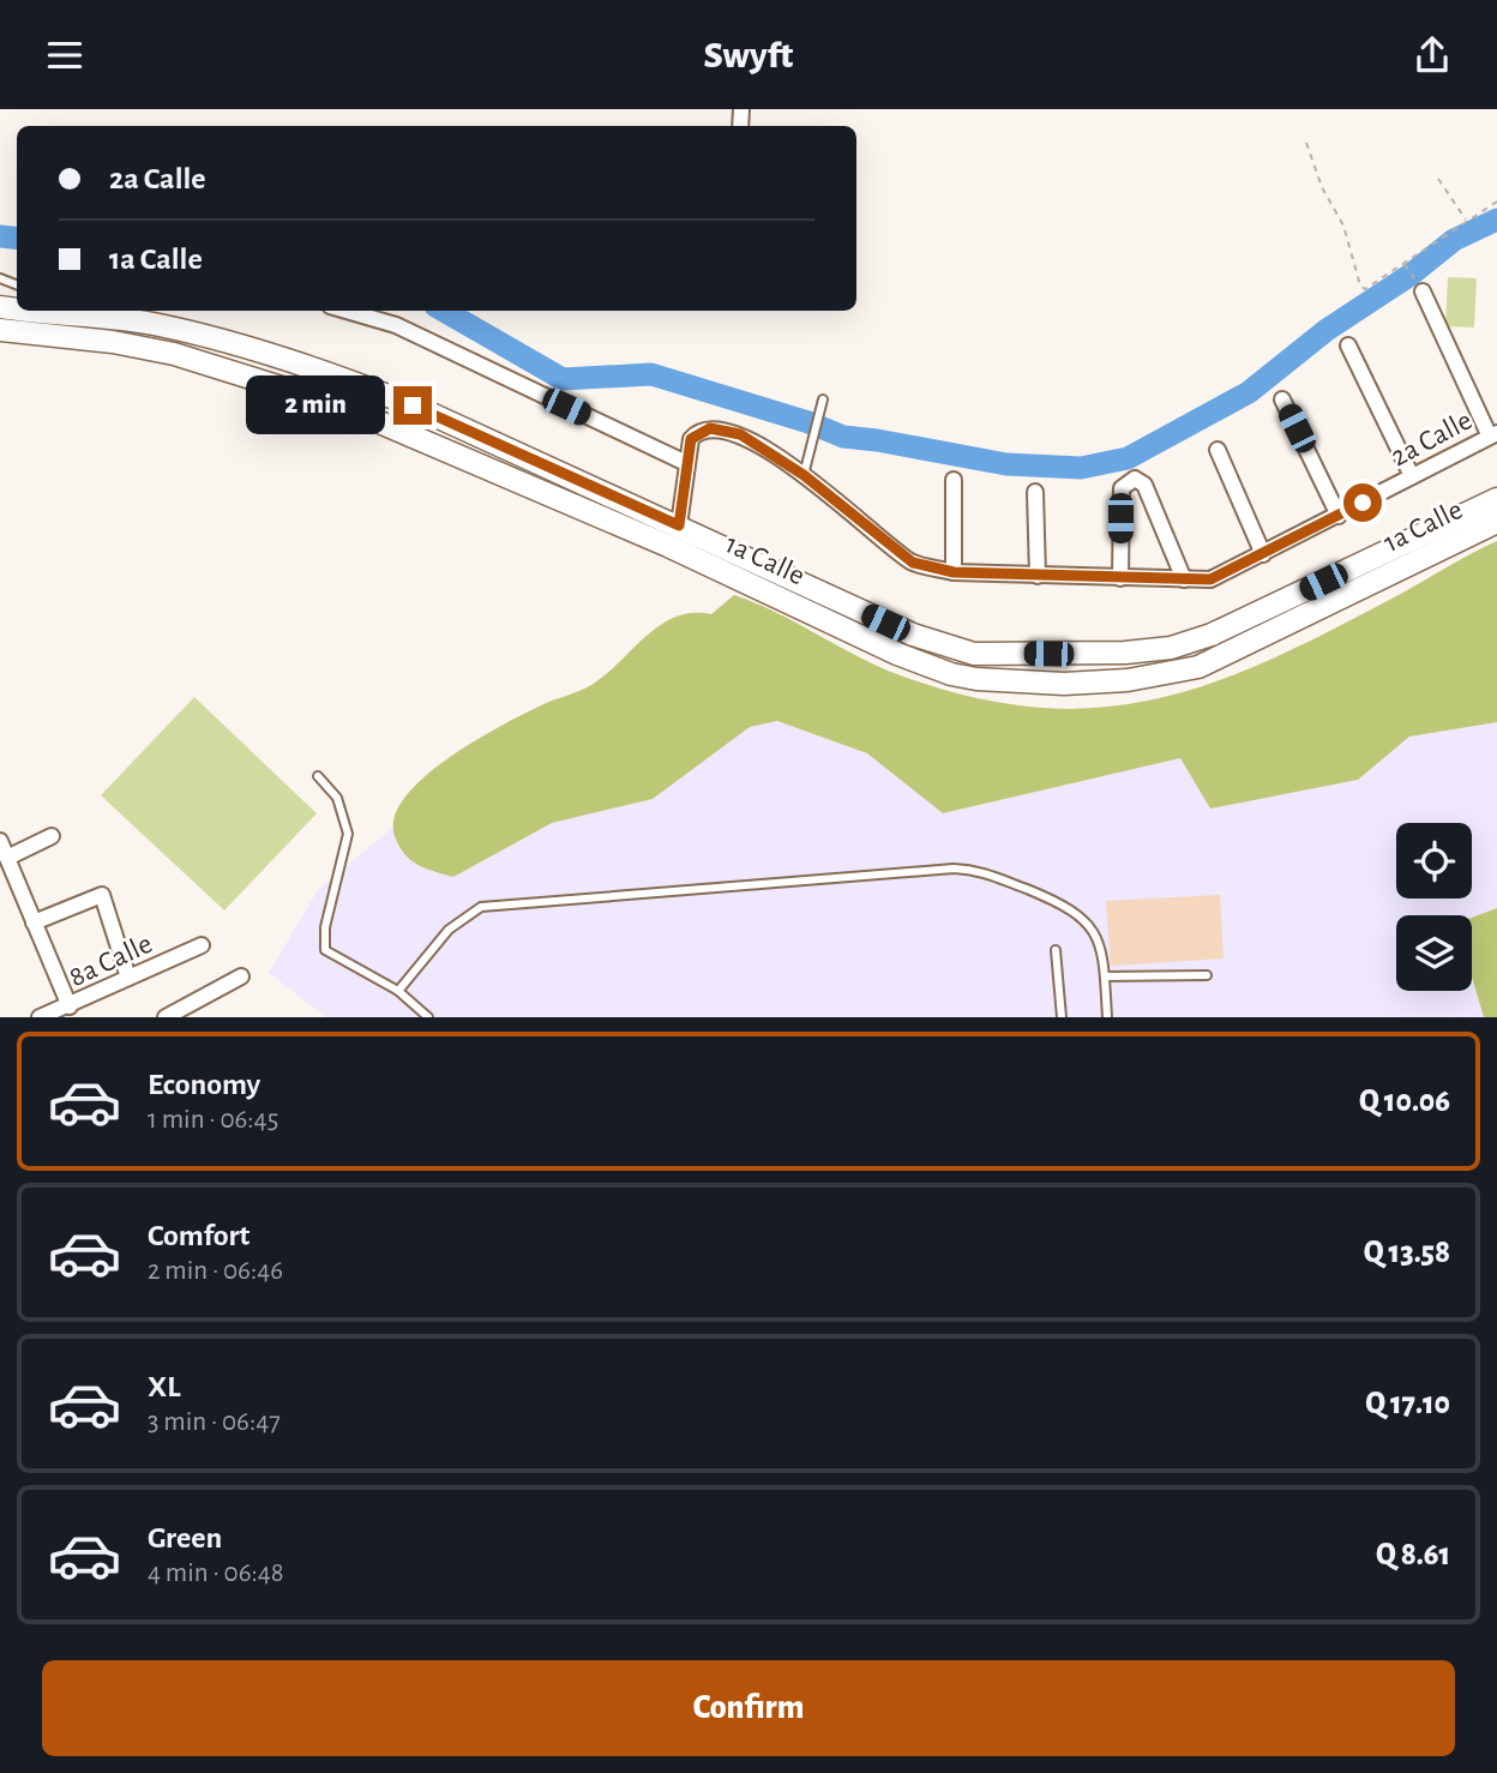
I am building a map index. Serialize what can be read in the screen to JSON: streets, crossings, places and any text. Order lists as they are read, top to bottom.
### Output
{
  "streets": {
    "main road": ["1a Calle"],
    "street": ["2a Calle", "8a Calle"]
  },
  "page": {
    "header": "Swyft",
    "banner": ["2a Calle", "1a Calle"],
    "bubble": "2 min",
    "list": [
      {
        "name": "Economy",
        "note": "1 min · 06:45",
        "value": "Q 10.06"
      },
      {
        "name": "Comfort",
        "note": "2 min · 06:46",
        "value": "Q 13.58"
      },
      {
        "name": "XL",
        "note": "3 min · 06:47",
        "value": "Q 17.10"
      },
      {
        "name": "Green",
        "note": "4 min · 06:48",
        "value": "Q 8.61"
      }
    ],
    "buttons": "Confirm"
  }
}
